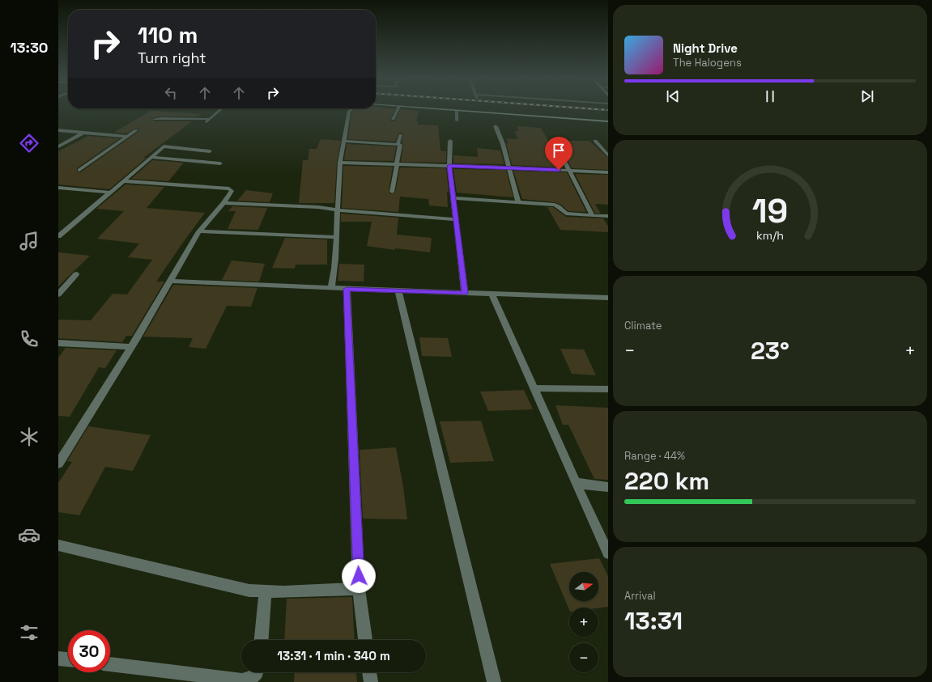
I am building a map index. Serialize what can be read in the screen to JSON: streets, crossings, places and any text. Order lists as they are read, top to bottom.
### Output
{
  "north": "right",
  "page": {
    "tabs": "13:30",
    "turn": ["110 m", "Turn right"],
    "song": ["Night Drive", "The Halogens"],
    "tile": [
      "Climate",
      ["Range · 44%", "220 km"],
      ["Arrival", "13:31"]
    ],
    "heat": ["−", "23°", "+"],
    "map_buttons": ["+", "−"],
    "limit": "30",
    "trip": "13:31 · 1 min · 340 m",
    "gauge": ["19", "km/h"]
  }
}
